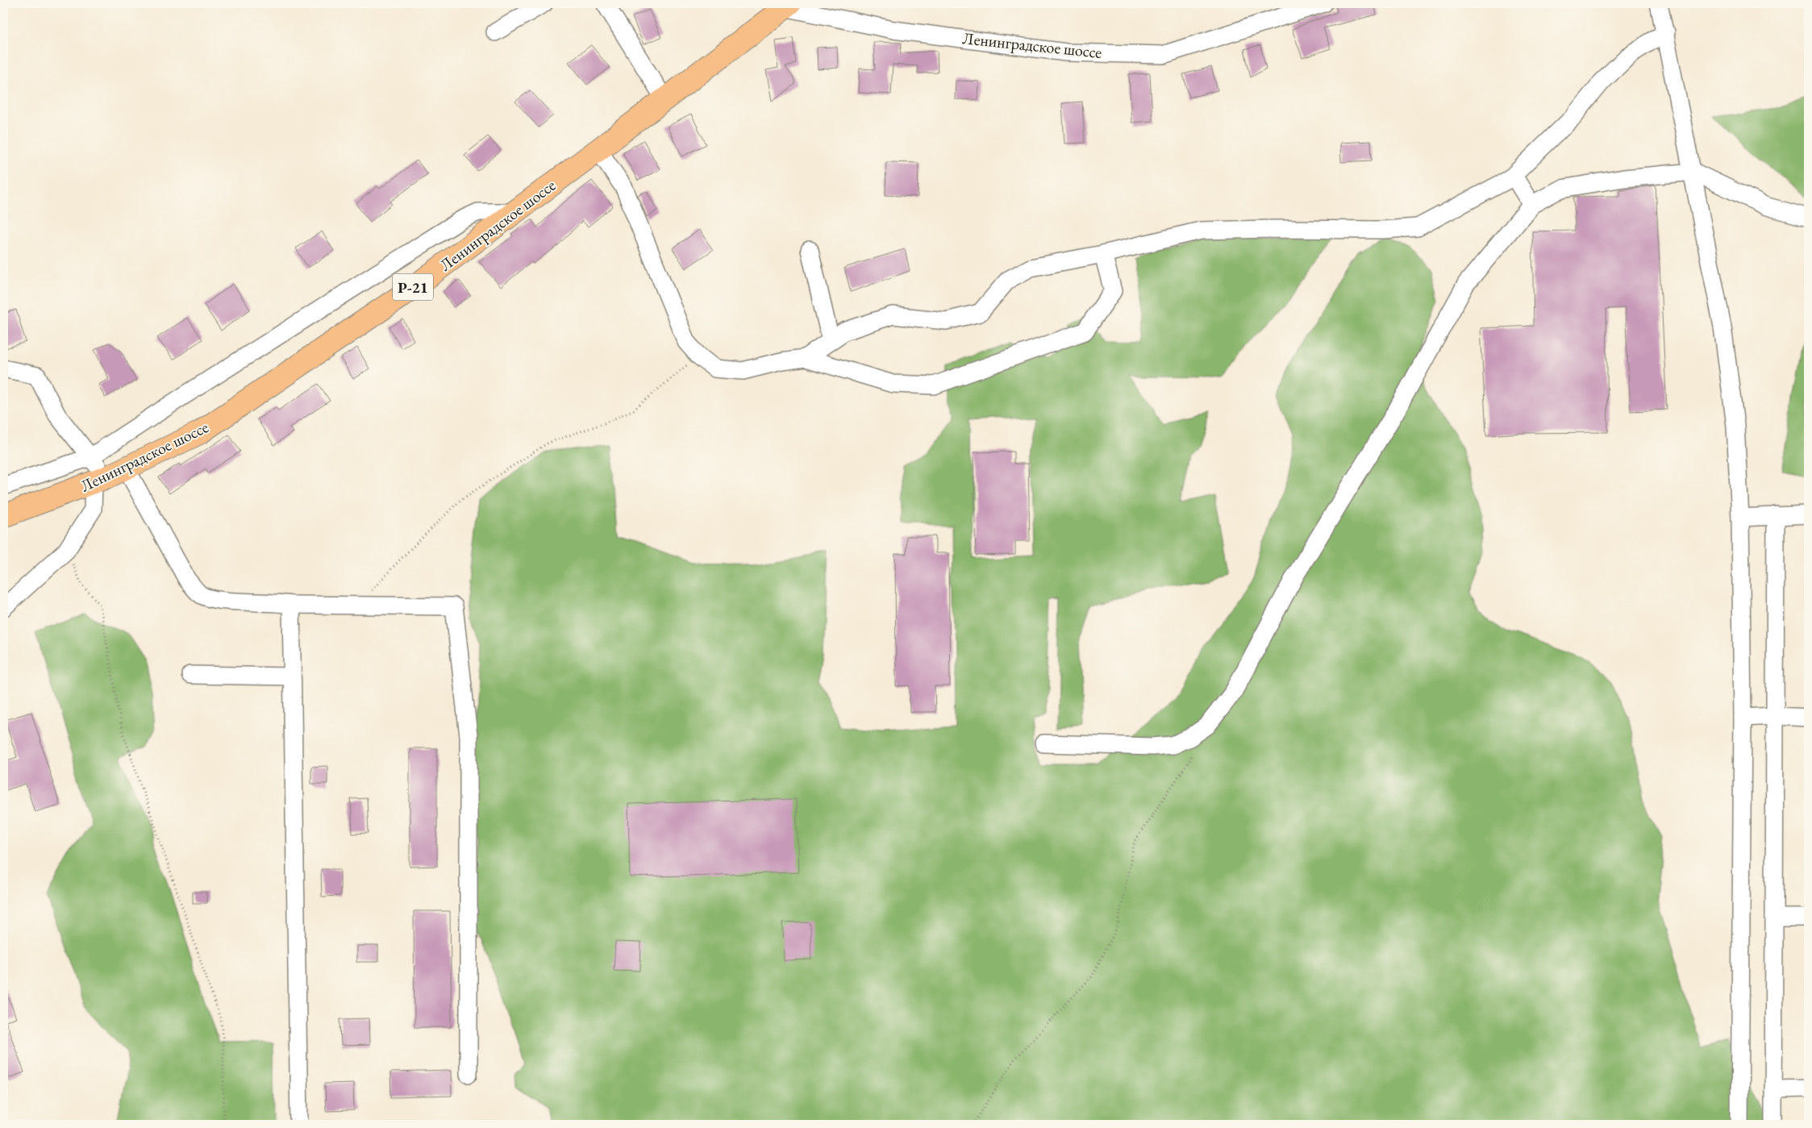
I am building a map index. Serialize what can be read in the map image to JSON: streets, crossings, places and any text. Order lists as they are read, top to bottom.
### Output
{
  "streets": {
    "main road": ["Ленинградское шоссе", "Р-21"]
  }
}
